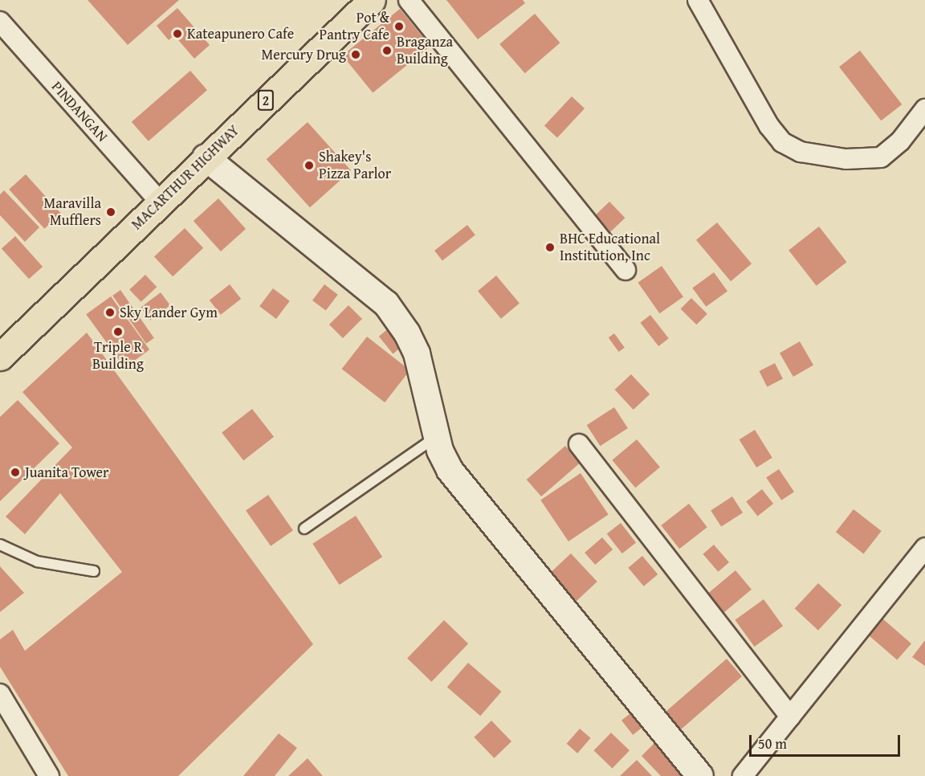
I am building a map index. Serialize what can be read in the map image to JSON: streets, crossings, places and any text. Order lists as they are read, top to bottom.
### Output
{
  "streets": {
    "highway": ["2", "MACARTHUR HIGHWAY"],
    "street": ["PINDANGAN"]
  },
  "crossings": [
    ["PINDANGAN", "MACARTHUR HIGHWAY"]
  ],
  "places": [
    "Pot & Pantry Cafe",
    "Kateapunero Cafe",
    "Braganza Building",
    "Mercury Drug",
    "Shakey's Pizza Parlor",
    "Maravilla Mufflers",
    "BHC Educational Institution, Inc",
    "Sky Lander Gym",
    "Triple R Building",
    "Juanita Tower"
  ],
  "scale_bar": "50 m"
}
